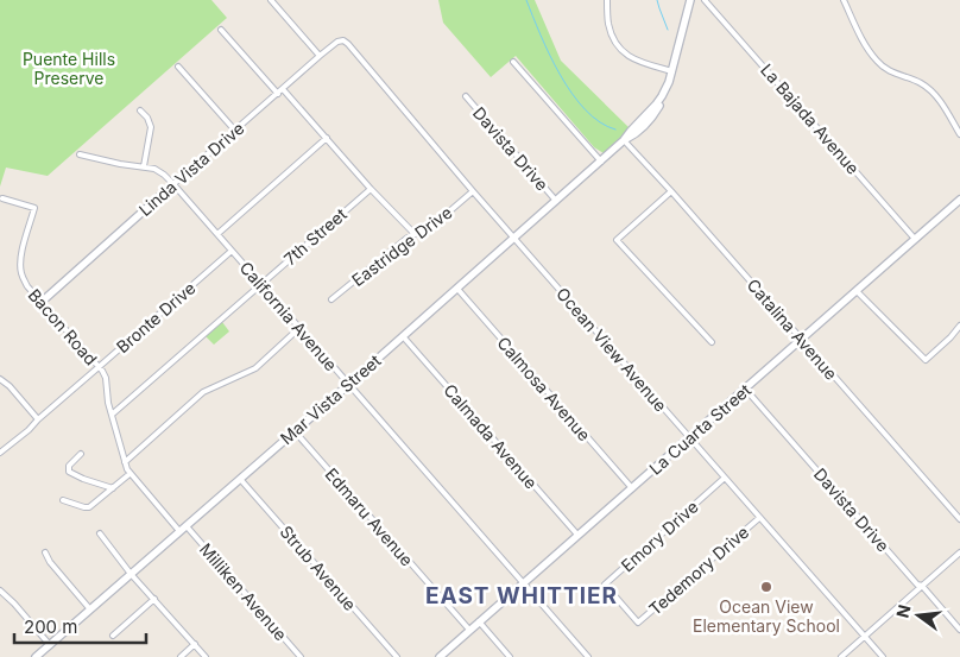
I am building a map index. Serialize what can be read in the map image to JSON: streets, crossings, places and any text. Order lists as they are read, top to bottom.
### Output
{
  "streets": {
    "street": [
      "La Bajada Avenue",
      "Davista Drive",
      "Linda Vista Drive",
      "7th Street",
      "Eastridge Drive",
      "California Avenue",
      "Bronte Drive",
      "Bacon Road",
      "Catalina Avenue",
      "Ocean View Avenue",
      "Calmosa Avenue",
      "Mar Vista Street",
      "La Cuarta Street",
      "Calmada Avenue",
      "Edmaru Avenue",
      "Emory Drive",
      "Strub Avenue",
      "Tedemory Drive",
      "Milliken Avenue"
    ]
  },
  "crossings": [
    ["La Bajada Avenue", "La Cuarta Street"],
    ["Davista Drive", "Mar Vista Street"],
    ["Davista Drive", "La Cuarta Street"],
    ["Linda Vista Drive", "California Avenue"],
    ["Linda Vista Drive", "Bacon Road"],
    ["Linda Vista Drive", "Ocean View Avenue"],
    ["7th Street", "California Avenue"],
    ["7th Street", "Bacon Road"],
    ["Eastridge Drive", "Ocean View Avenue"],
    ["California Avenue", "Bronte Drive"],
    ["California Avenue", "Mar Vista Street"],
    ["California Avenue", "La Cuarta Street"],
    ["Bronte Drive", "Bacon Road"],
    ["Bacon Road", "Mar Vista Street"],
    ["Catalina Avenue", "Mar Vista Street"],
    ["Catalina Avenue", "La Cuarta Street"],
    ["Ocean View Avenue", "Mar Vista Street"],
    ["Ocean View Avenue", "La Cuarta Street"],
    ["Ocean View Avenue", "Emory Drive"],
    ["Ocean View Avenue", "Tedemory Drive"],
    ["Calmosa Avenue", "Mar Vista Street"],
    ["Calmosa Avenue", "La Cuarta Street"],
    ["Mar Vista Street", "Calmada Avenue"],
    ["Mar Vista Street", "Edmaru Avenue"],
    ["Mar Vista Street", "Strub Avenue"],
    ["Mar Vista Street", "Milliken Avenue"],
    ["La Cuarta Street", "Calmada Avenue"],
    ["La Cuarta Street", "Edmaru Avenue"],
    ["Emory Drive", "Tedemory Drive"]
  ],
  "districts": ["EAST WHITTIER"],
  "parks": ["Puente Hills Preserve"],
  "places": ["Ocean View Elementary School"],
  "scale_bar": "200 m",
  "north": "left"
}
